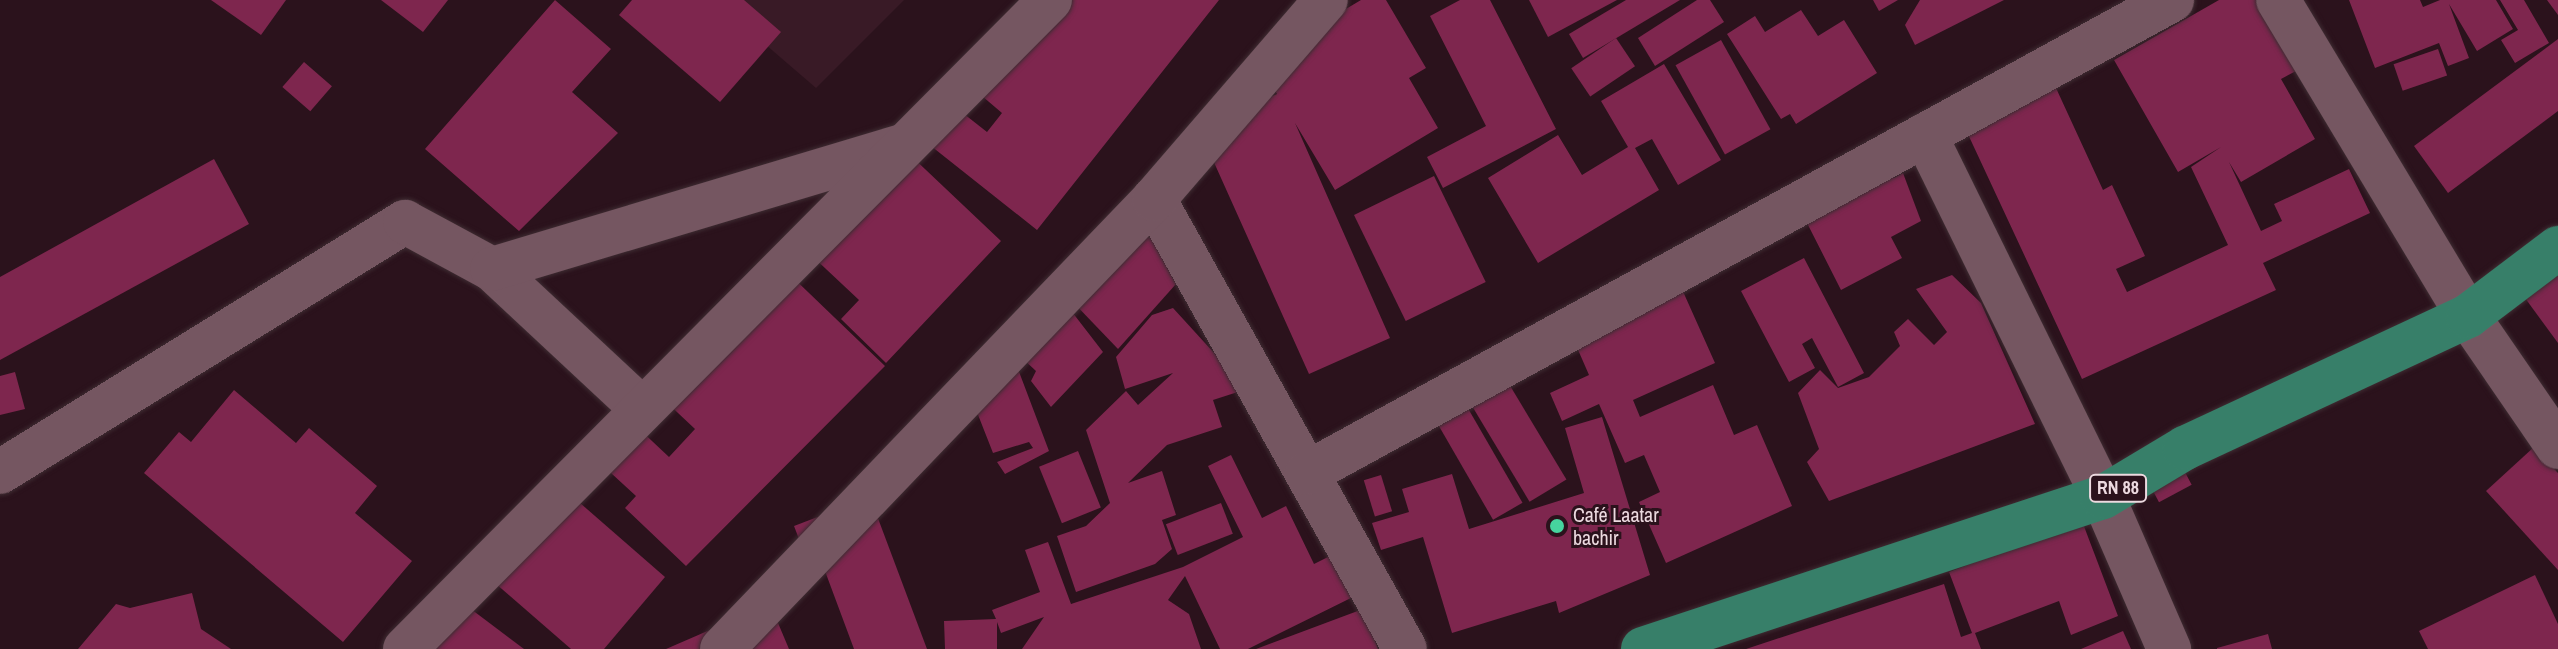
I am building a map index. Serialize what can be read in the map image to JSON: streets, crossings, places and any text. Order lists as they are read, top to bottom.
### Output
{
  "streets": {
    "main road": ["RN 88"]
  },
  "places": ["Café Laatar bachir"]
}
